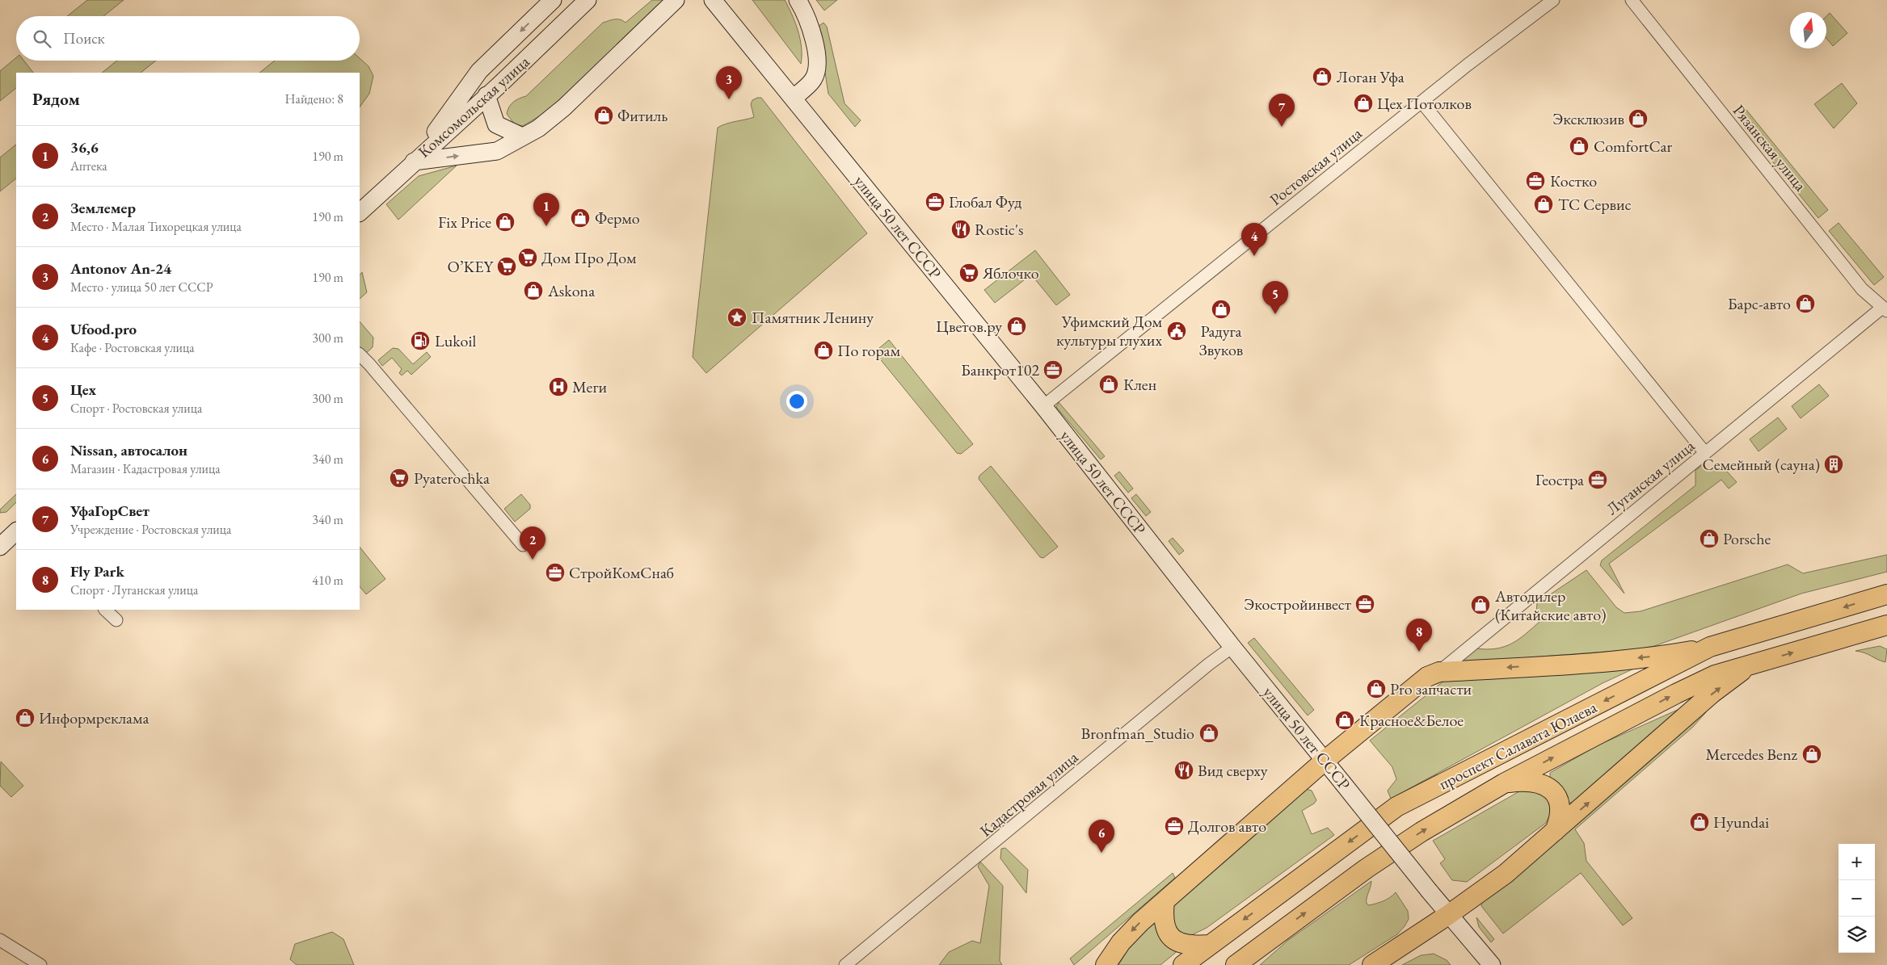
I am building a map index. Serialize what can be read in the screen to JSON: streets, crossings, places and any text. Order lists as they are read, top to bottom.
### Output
{
  "streets": {
    "main road": ["Комсомольская улица", "улица 50 лет СССР", "проспект Салавата Юлаева"],
    "street": [
      "Рязанская улица",
      "Ростовская улица",
      "Луганская улица",
      "Кадастровая улица"
    ]
  },
  "crossings": [
    ["Рязанская улица", "Луганская улица"],
    ["Ростовская улица", "улица 50 лет СССР"],
    ["улица 50 лет СССР", "Кадастровая улица"]
  ],
  "places": {
    "shop": [
      "Логан Уфа",
      "Цех Потолков",
      "Фитиль",
      "Эксклюзив",
      "ComfortCar",
      "ТС Сервис",
      "Фермо",
      "Fix Price",
      "Askona",
      "Барс-авто",
      "Радуга Звуков",
      "Цветов.ру",
      "По горам",
      "Клен",
      "Porsche",
      "Автодилер (Китайские авто)",
      "Pro запчасти",
      "Информреклама",
      "Красное&Белое",
      "Bronfman_Studio",
      "Mercedes Benz",
      "Hyundai"
    ],
    "office": [
      "Костко",
      "Глобал Фуд",
      "Банкрот102",
      "Геостра",
      "СтройКомСнаб",
      "Экостройинвест",
      "Долгов авто"
    ],
    "restaurant": ["Rostic's", "Вид сверху"],
    "supermarket": [
      "Дом Про Дом",
      "O’KEY",
      "Яблочко",
      "Pyaterochka"
    ],
    "place": ["Памятник Ленину"],
    "public building": ["Уфимский Дом культуры глухих"],
    "fuel station": ["Lukoil"],
    "hospital": ["Меги"],
    "building": ["Семейный (сауна)"]
  },
  "north": "top",
  "page": {
    "search": "Поиск",
    "pins": [
      "3",
      "7",
      "1",
      "4",
      "5",
      "2",
      "8",
      "6"
    ],
    "heading": ["Рядом", "Найдено: 8"],
    "list": [
      {
        "mark": "1",
        "name": "36,6",
        "note": "Аптека",
        "value": "190 m"
      },
      {
        "mark": "2",
        "name": "Землемер",
        "note": "Место · Малая Тихорецкая улица",
        "value": "190 m"
      },
      {
        "mark": "3",
        "name": "Antonov An-24",
        "note": "Место · улица 50 лет СССР",
        "value": "190 m"
      },
      {
        "mark": "4",
        "name": "Ufood.pro",
        "note": "Кафе · Ростовская улица",
        "value": "300 m"
      },
      {
        "mark": "5",
        "name": "Цех",
        "note": "Спорт · Ростовская улица",
        "value": "300 m"
      },
      {
        "mark": "6",
        "name": "Nissan, автосалон",
        "note": "Магазин · Кадастровая улица",
        "value": "340 m"
      },
      {
        "mark": "7",
        "name": "УфаГорСвет",
        "note": "Учреждение · Ростовская улица",
        "value": "340 m"
      },
      {
        "mark": "8",
        "name": "Fly Park",
        "note": "Спорт · Луганская улица",
        "value": "410 m"
      }
    ],
    "map_buttons": ["+", "−"]
  }
}
